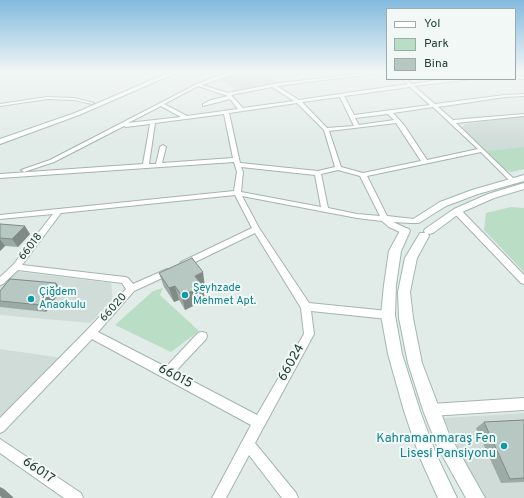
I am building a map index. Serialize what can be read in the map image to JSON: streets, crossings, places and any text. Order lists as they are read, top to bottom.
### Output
{
  "streets": {
    "street": [
      "66018",
      "66020",
      "66024",
      "66015",
      "66017"
    ]
  },
  "crossings": [
    ["66020", "66024"],
    ["66020", "66015"],
    ["66024", "66015"]
  ],
  "places": ["Şeyhzade Mehmet Apt.", "Çiğdem Anaokulu", "Kahramanmaraş Fen Lisesi Pansiyonu"],
  "legend": ["Yol", "Park", "Bina"]
}
